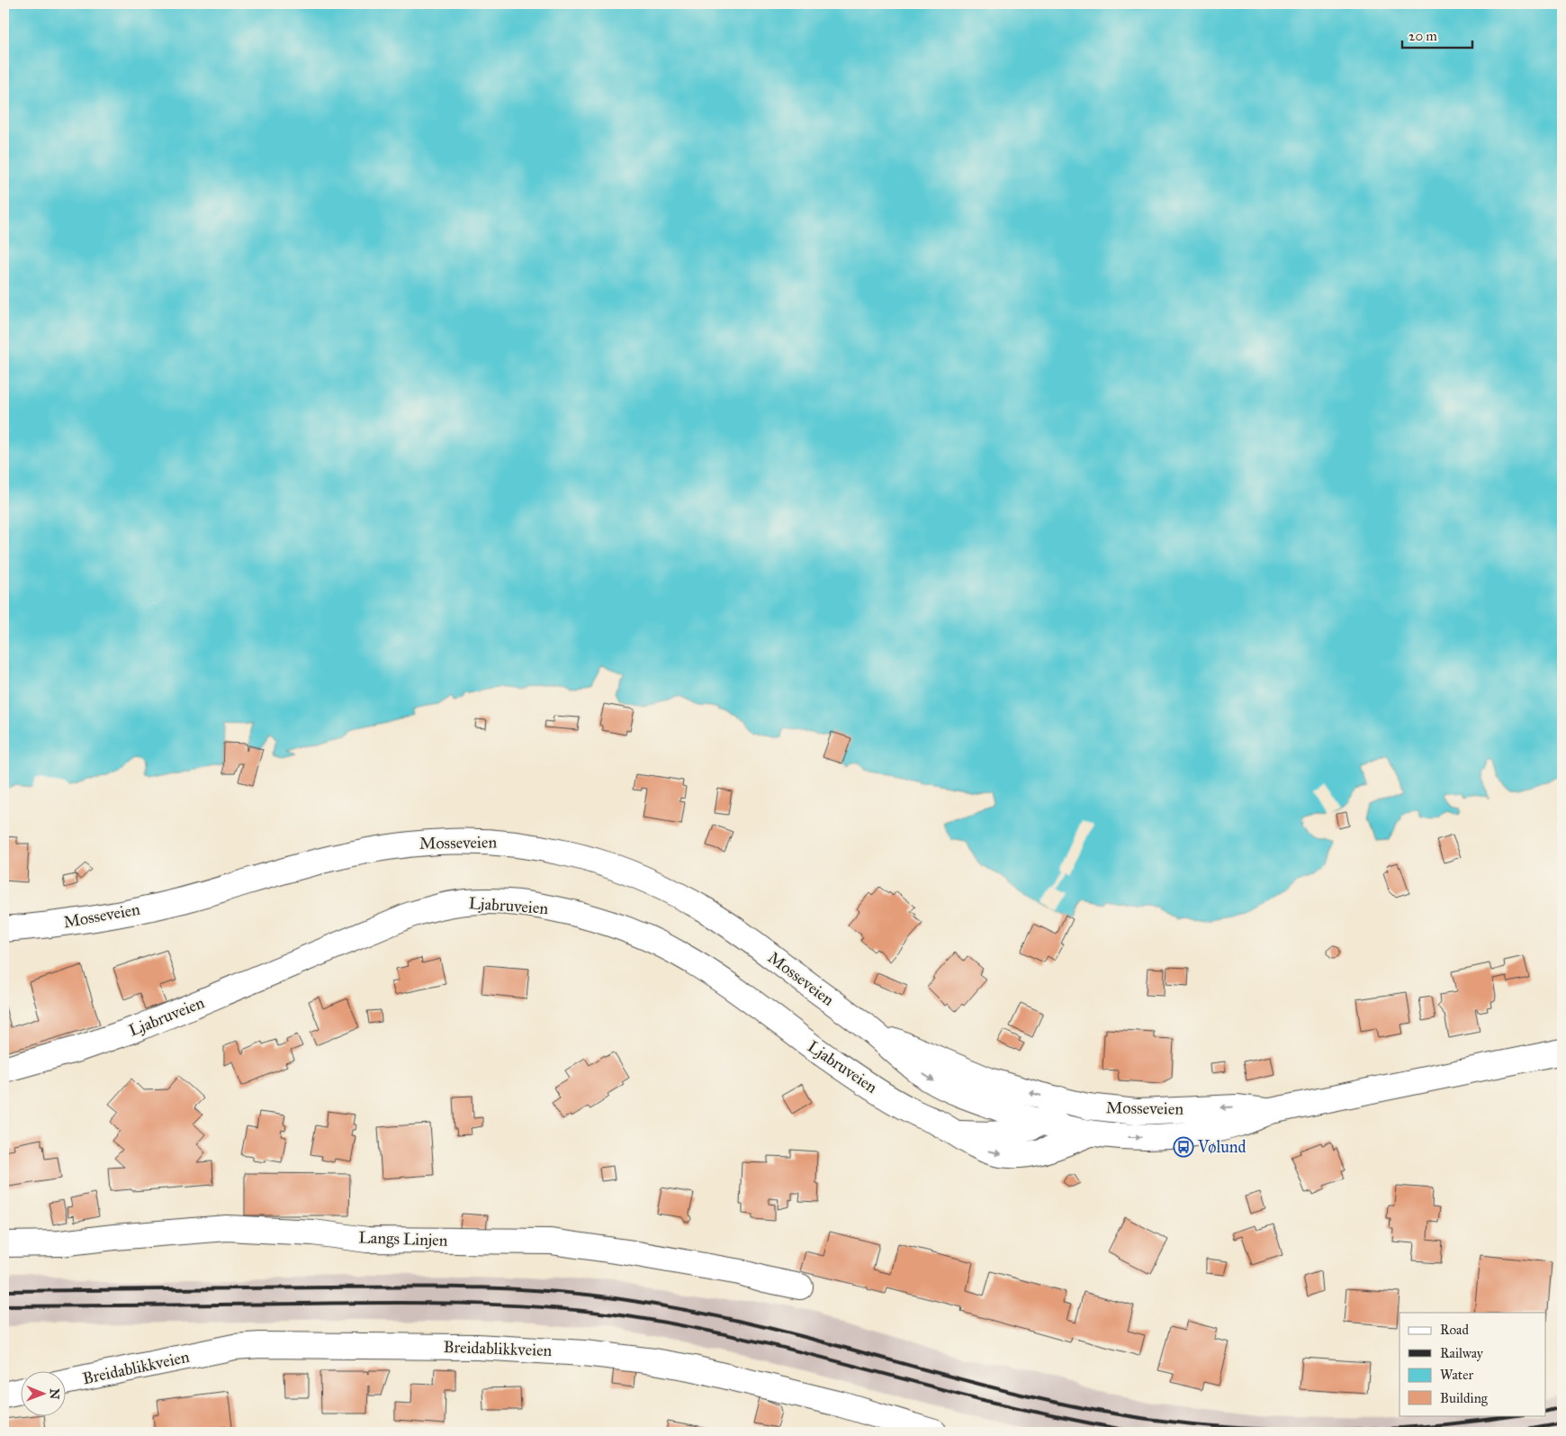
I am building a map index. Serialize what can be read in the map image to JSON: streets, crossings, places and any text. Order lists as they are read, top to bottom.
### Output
{
  "streets": {
    "main road": [
      "Mosseveien",
      "Ljabruveien",
      "Langs Linjen",
      "Breidablikkveien"
    ]
  },
  "crossings": [
    ["Mosseveien", "Ljabruveien"]
  ],
  "places": {
    "bus stop": ["Vølund"]
  },
  "legend": [
    "Road",
    "Railway",
    "Water",
    "Building"
  ],
  "scale_bar": "20 m",
  "north": "right"
}
